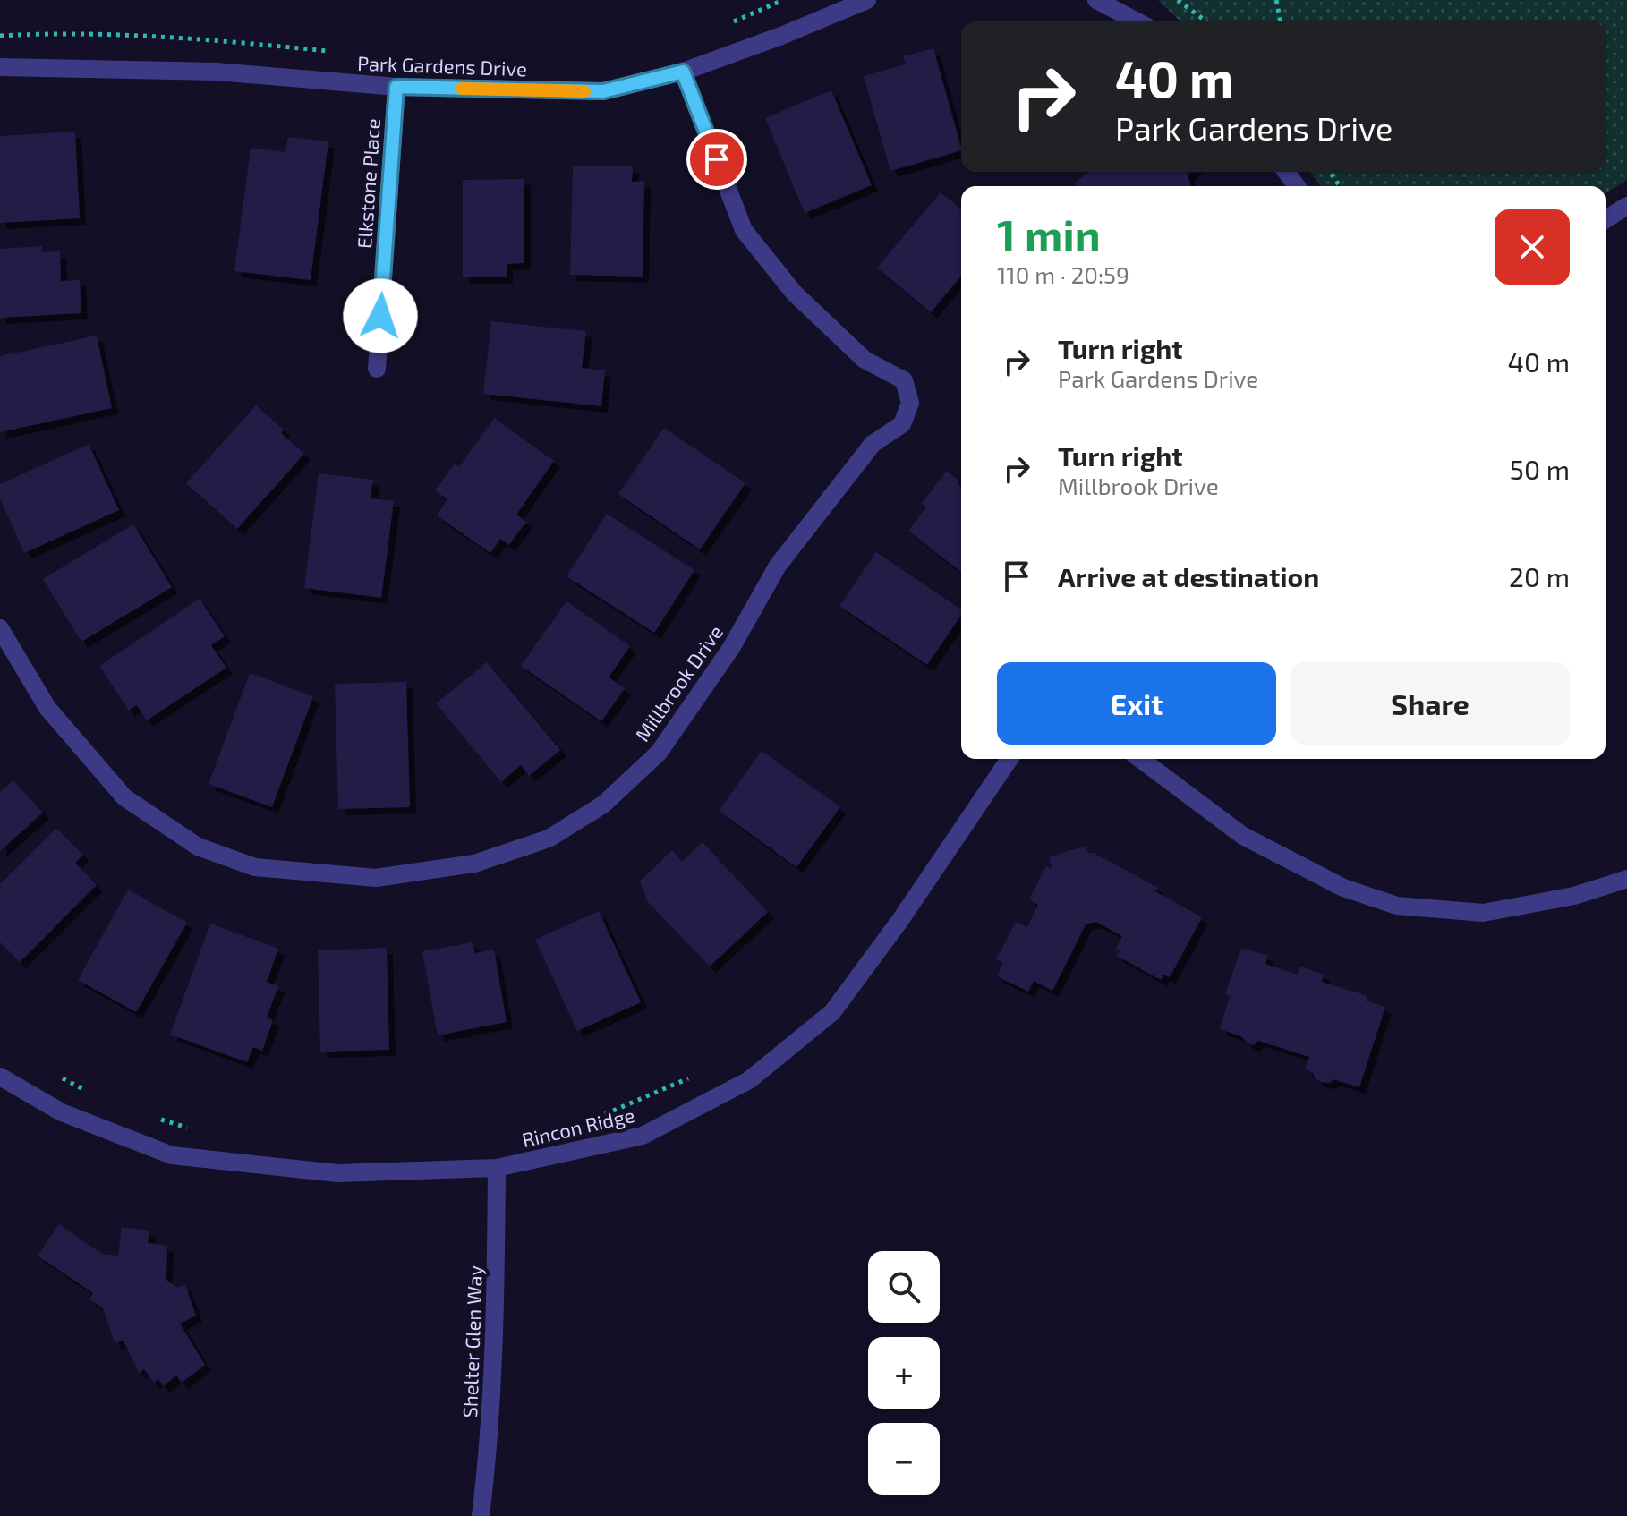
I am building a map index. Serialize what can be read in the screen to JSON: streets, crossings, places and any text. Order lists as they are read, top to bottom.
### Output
{
  "streets": {
    "street": [
      "Park Gardens Drive",
      "Elkstone Place",
      "Millbrook Drive",
      "Rincon Ridge",
      "Shelter Glen Way"
    ]
  },
  "crossings": [
    ["Park Gardens Drive", "Elkstone Place"],
    ["Park Gardens Drive", "Millbrook Drive"],
    ["Rincon Ridge", "Shelter Glen Way"]
  ],
  "page": {
    "turn": ["40 m", "Park Gardens Drive"],
    "heading": ["1 min", "110 m · 20:59"],
    "list": [
      {
        "name": "Turn right",
        "note": "Park Gardens Drive",
        "value": "40 m"
      },
      {
        "name": "Turn right",
        "note": "Millbrook Drive",
        "value": "50 m"
      },
      {
        "name": "Arrive at destination",
        "value": "20 m"
      }
    ],
    "buttons": ["Exit", "Share"],
    "map_buttons": ["+", "−"]
  }
}
